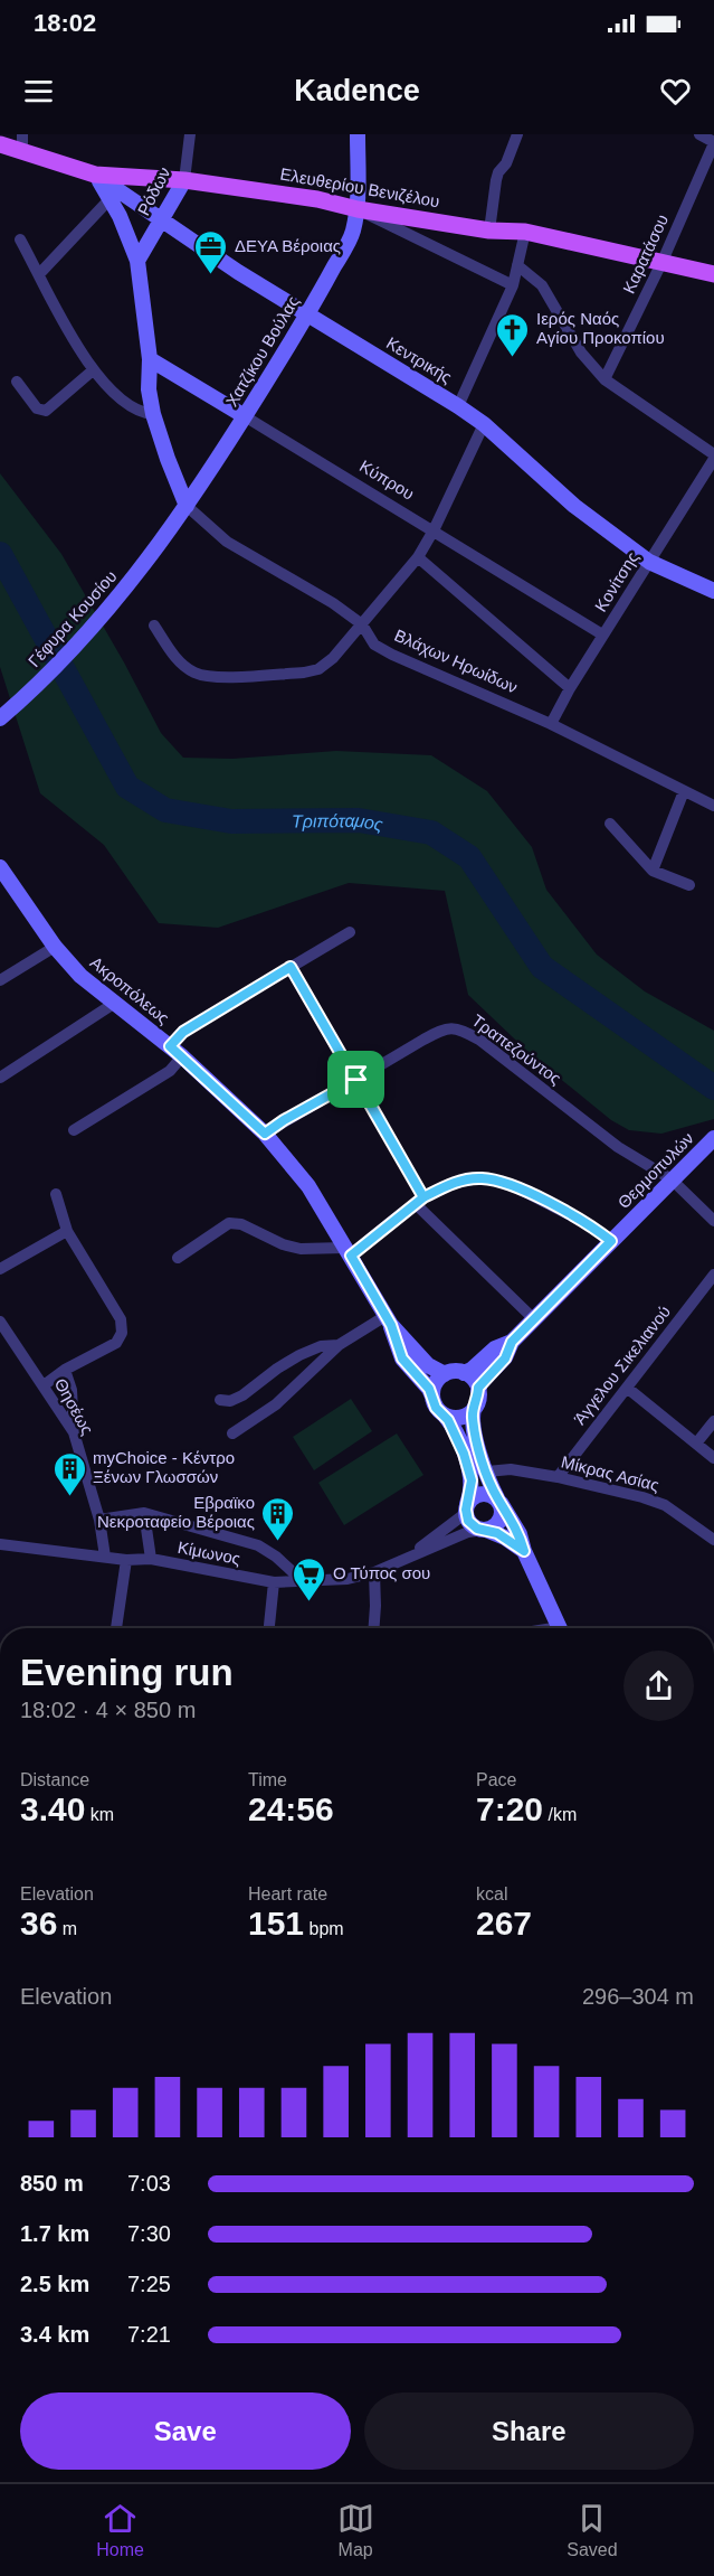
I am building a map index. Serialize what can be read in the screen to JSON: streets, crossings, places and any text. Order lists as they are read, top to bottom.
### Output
{
  "streets": {
    "main road": ["Ελευθερίου Βενιζέλου"],
    "street": [
      "Ρόδων",
      "Καρατάσου",
      "Χατζίκου Βούλας",
      "Κεντρικής",
      "Κύπρου",
      "Κονίτσης",
      "Γέφυρα Κουσίου",
      "Βλάχων Ηρωίδων",
      "Ακροπόλεως",
      "Τραπεζούντος",
      "Θερμοπυλών",
      "Άγγελου Σικελιανού",
      "Θησέως",
      "Μίκρας Ασίας",
      "Κίμωνος"
    ]
  },
  "crossings": [
    ["Ελευθερίου Βενιζέλου", "Ρόδων"],
    ["Ελευθερίου Βενιζέλου", "Καρατάσου"],
    ["Ελευθερίου Βενιζέλου", "Χατζίκου Βούλας"],
    ["Ελευθερίου Βενιζέλου", "Κεντρικής"],
    ["Ελευθερίου Βενιζέλου", "Βλάχων Ηρωίδων"],
    ["Ρόδων", "Κεντρικής"],
    ["Ρόδων", "Βλάχων Ηρωίδων"],
    ["Χατζίκου Βούλας", "Κεντρικής"],
    ["Χατζίκου Βούλας", "Κύπρου"],
    ["Χατζίκου Βούλας", "Γέφυρα Κουσίου"],
    ["Χατζίκου Βούλας", "Βλάχων Ηρωίδων"],
    ["Κεντρικής", "Κονίτσης"],
    ["Κεντρικής", "Βλάχων Ηρωίδων"],
    ["Κύπρου", "Κονίτσης"],
    ["Κύπρου", "Βλάχων Ηρωίδων"],
    ["Κονίτσης", "Βλάχων Ηρωίδων"],
    ["Ακροπόλεως", "Τραπεζούντος"],
    ["Ακροπόλεως", "Θερμοπυλών"],
    ["Τραπεζούντος", "Θερμοπυλών"],
    ["Άγγελου Σικελιανού", "Μίκρας Ασίας"],
    ["Θησέως", "Κίμωνος"]
  ],
  "water": ["Τριπόταμος"],
  "places": {
    "office": ["ΔΕΥΑ Βέροιας"],
    "church": ["Ιερός Ναός Αγίου Προκοπίου"],
    "building": ["myChoice - Κέντρο Ξένων Γλωσσών", "Εβραϊκο Νεκροταφείο Βέροιας"],
    "supermarket": ["Ο Τύπος σου"]
  },
  "page": {
    "status": "18:02",
    "header": "Kadence",
    "heading": ["Evening run", "18:02 · 4 × 850 m"],
    "stats": [
      ["Distance", "3.40 km"],
      ["Time", "24:56"],
      ["Pace", "7:20 /km"],
      ["Elevation", "36 m"],
      ["Heart rate", "151 bpm"],
      ["kcal", "267"]
    ],
    "chart": ["Elevation", "296–304 m"],
    "list": [
      {
        "name": "850 m",
        "note": "7:03"
      },
      {
        "name": "1.7 km",
        "note": "7:30"
      },
      {
        "name": "2.5 km",
        "note": "7:25"
      },
      {
        "name": "3.4 km",
        "note": "7:21"
      }
    ],
    "buttons": ["Save", "Share"],
    "tabs": ["Home", "Map", "Saved"]
  }
}
